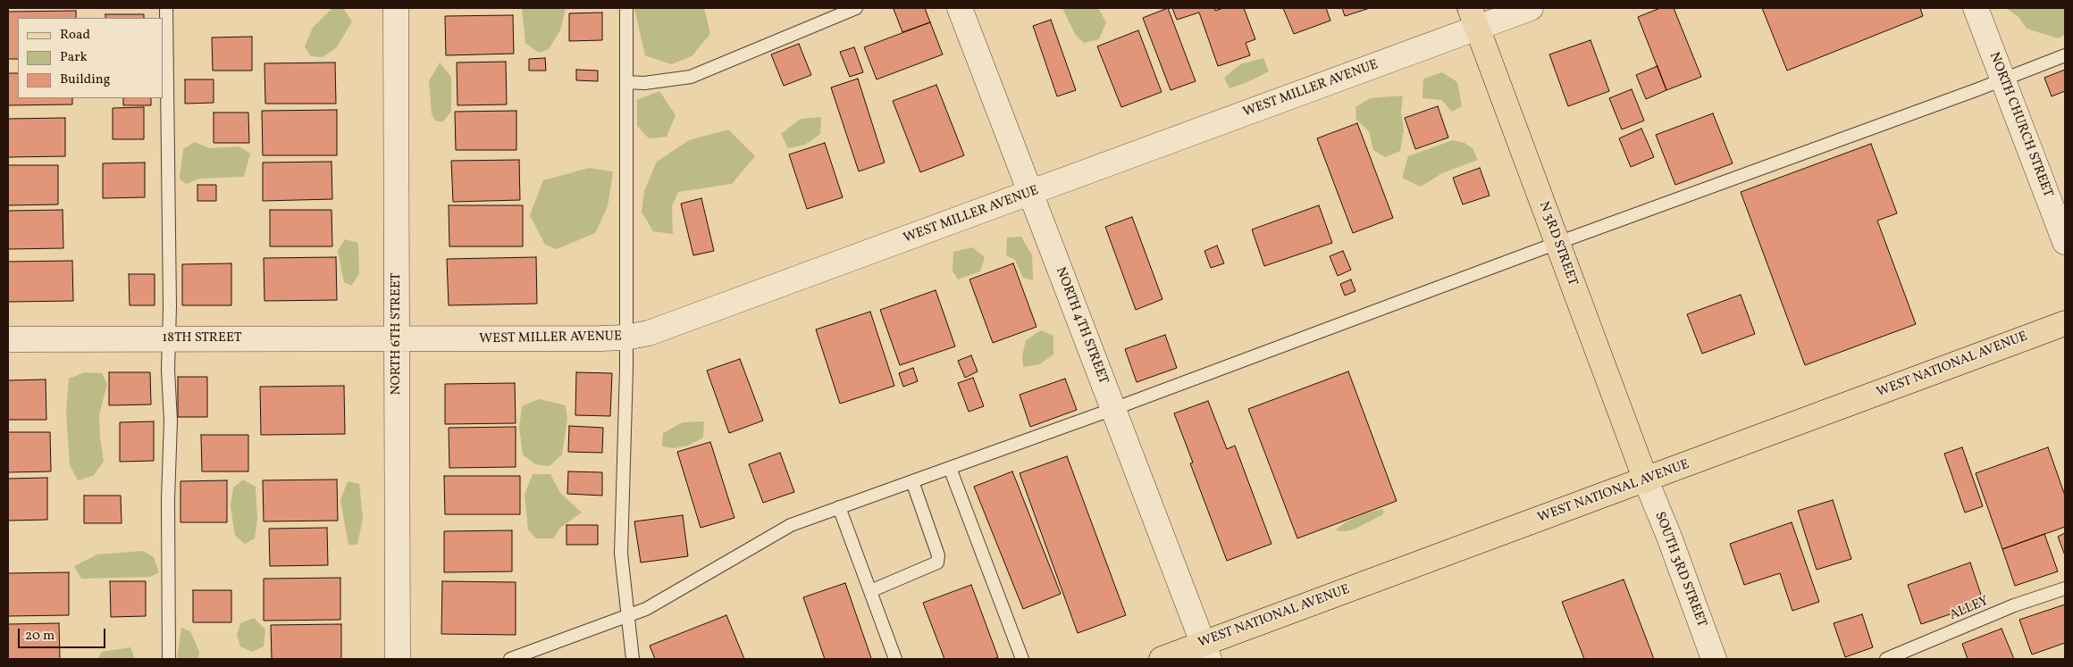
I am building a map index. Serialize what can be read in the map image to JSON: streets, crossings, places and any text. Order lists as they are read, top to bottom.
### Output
{
  "streets": {
    "main road": ["N 3RD STREET", "WEST NATIONAL AVENUE"],
    "street": [
      "WEST MILLER AVENUE",
      "NORTH CHURCH STREET",
      "NORTH 4TH STREET",
      "NORTH 6TH STREET",
      "18TH STREET",
      "SOUTH 3RD STREET"
    ],
    "lane": ["ALLEY"]
  },
  "crossings": [
    ["WEST MILLER AVENUE", "N 3RD STREET"],
    ["WEST MILLER AVENUE", "NORTH 4TH STREET"],
    ["WEST MILLER AVENUE", "NORTH 6TH STREET"],
    ["WEST MILLER AVENUE", "18TH STREET"],
    ["N 3RD STREET", "WEST NATIONAL AVENUE"],
    ["N 3RD STREET", "SOUTH 3RD STREET"],
    ["NORTH 4TH STREET", "WEST NATIONAL AVENUE"],
    ["NORTH 6TH STREET", "18TH STREET"],
    ["WEST NATIONAL AVENUE", "SOUTH 3RD STREET"]
  ],
  "legend": ["Road", "Park", "Building"],
  "scale_bar": "20 m"
}
